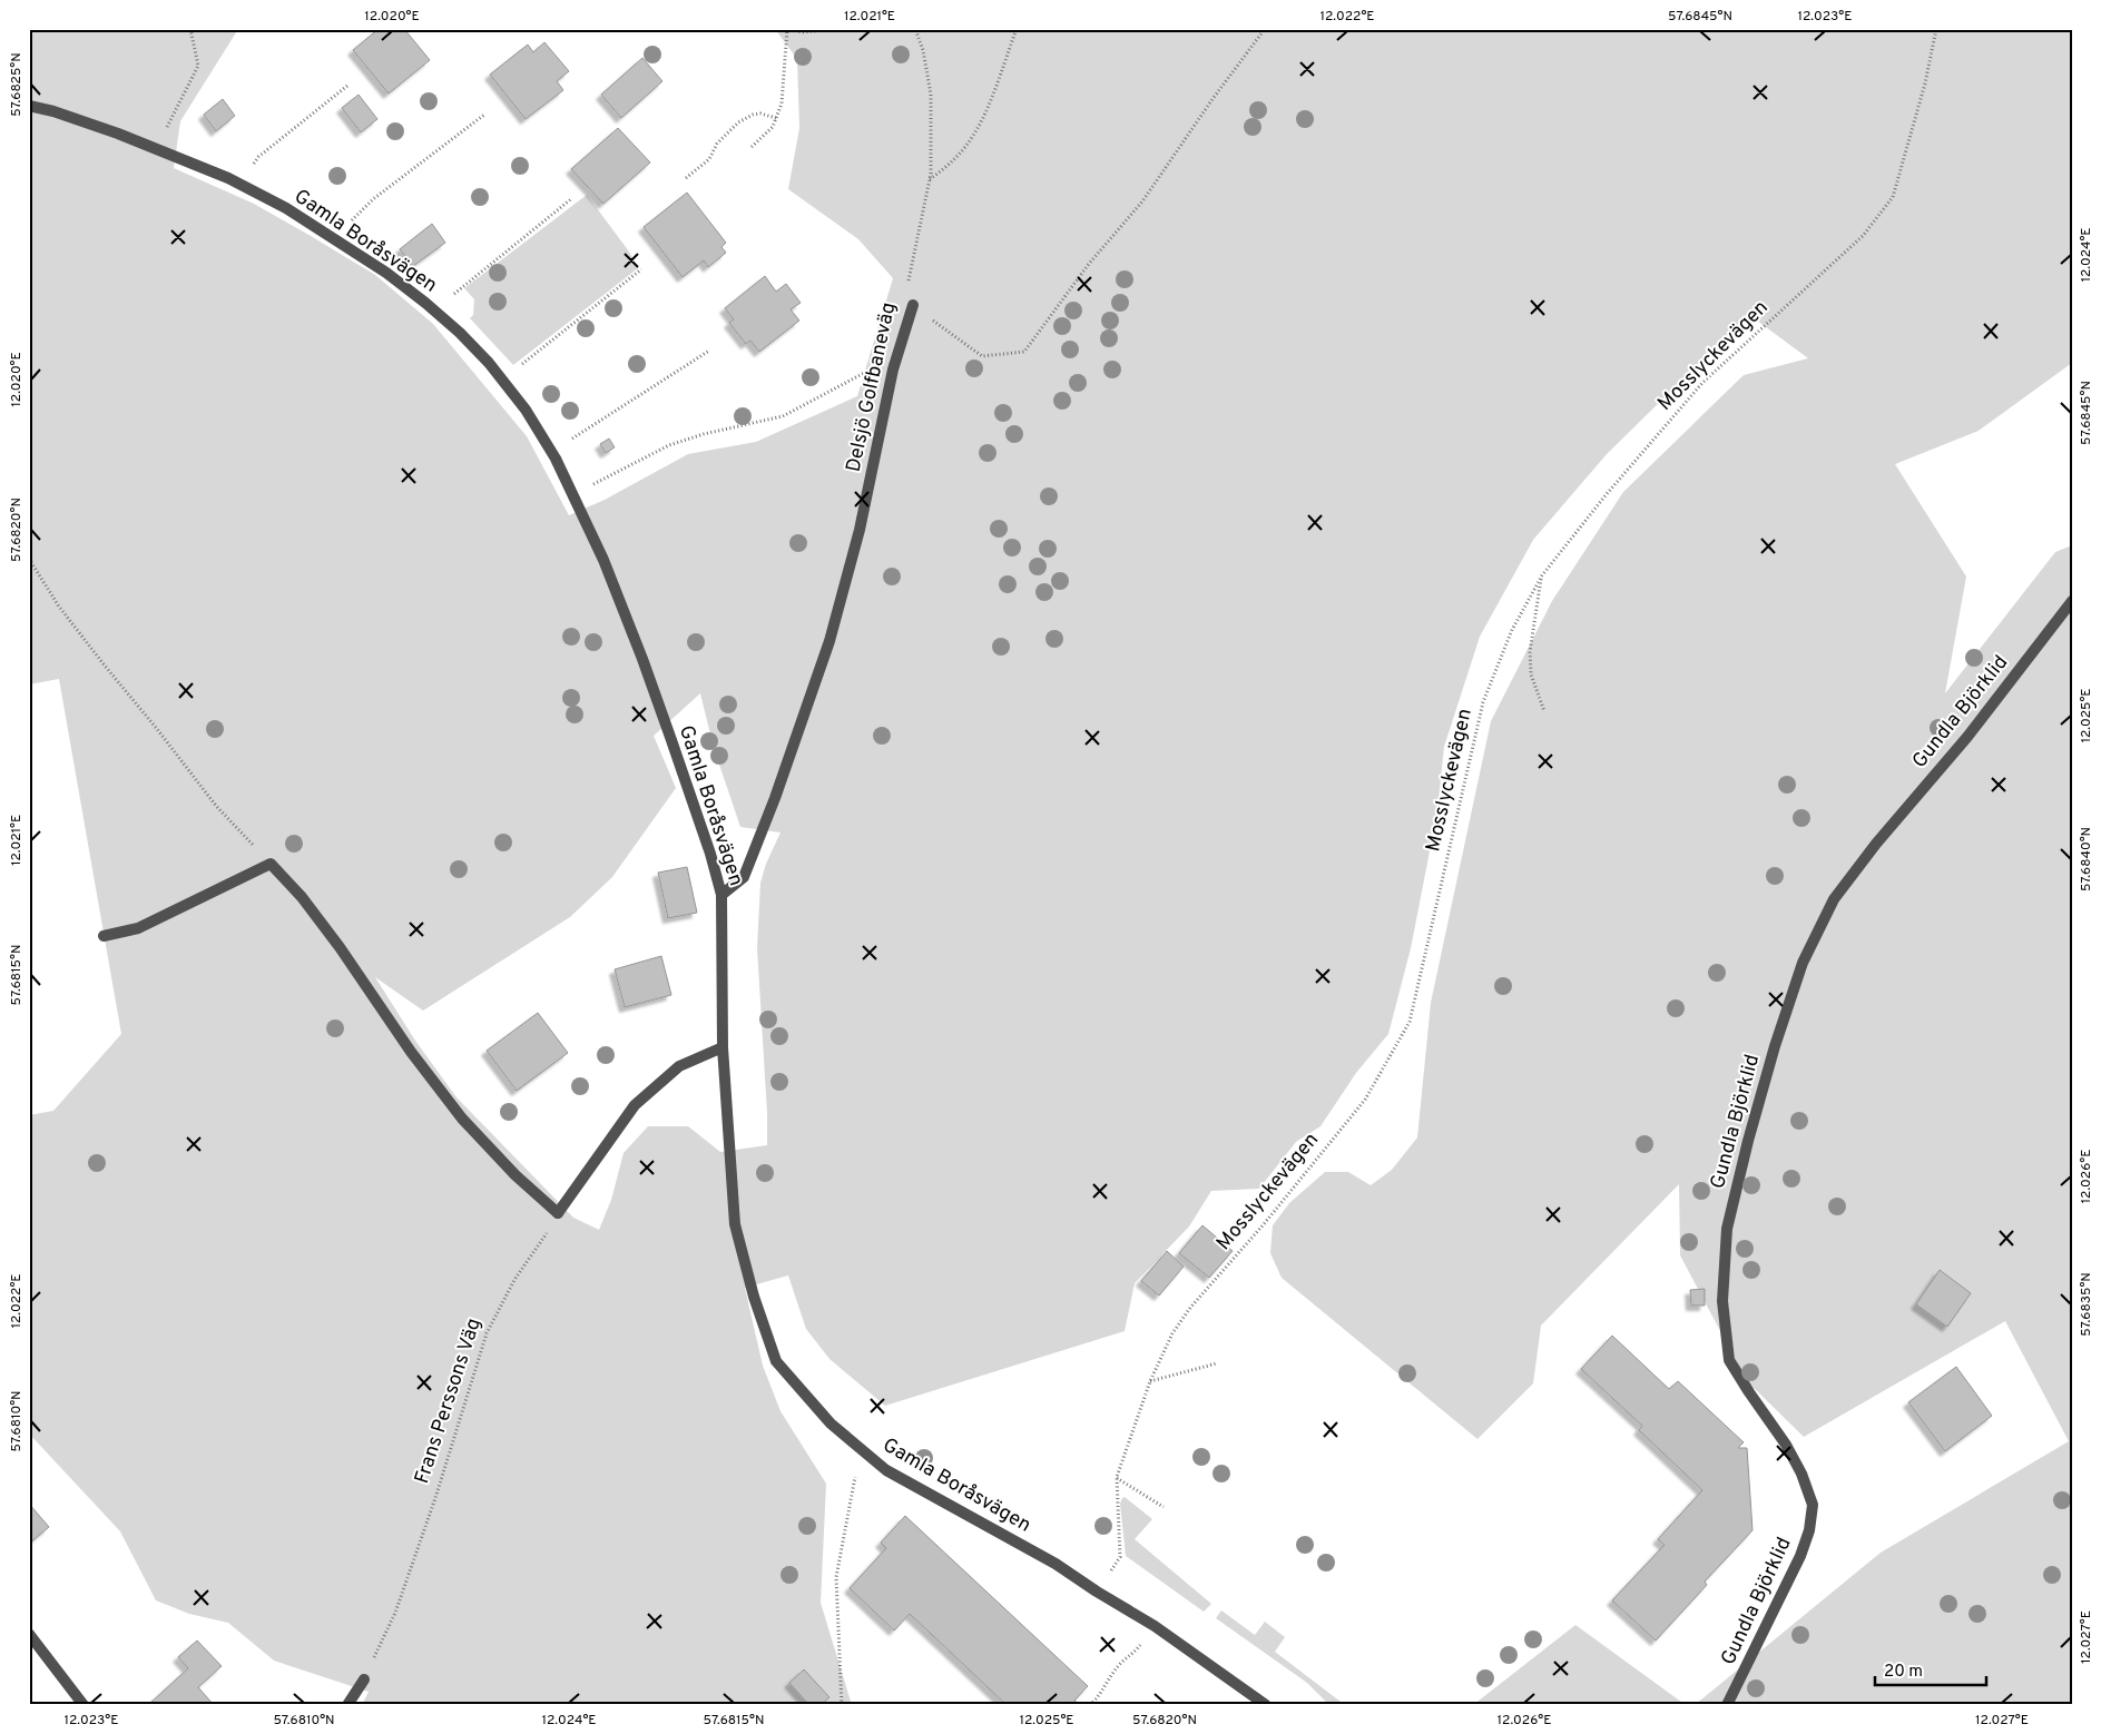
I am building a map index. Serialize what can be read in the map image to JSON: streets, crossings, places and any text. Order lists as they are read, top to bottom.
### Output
{
  "streets": {
    "street": ["Gamla Boråsvägen", "Delsjö Golfbaneväg", "Gundla Björklid"],
    "path": ["Mosslyckevägen", "Frans Perssons Väg"]
  },
  "crossings": [
    ["Gamla Boråsvägen", "Mosslyckevägen"],
    ["Gamla Boråsvägen", "Delsjö Golfbaneväg"]
  ],
  "scale_bar": "20 m",
  "coordinates": [
    "12.020°E",
    "12.021°E",
    "12.022°E",
    "57.6845°N",
    "12.023°E",
    "57.6825°N",
    "12.024°E",
    "57.6820°N",
    "12.025°E",
    "57.6840°N",
    "57.6815°N",
    "12.026°E",
    "57.6835°N",
    "57.6810°N",
    "12.027°E"
  ]
}
